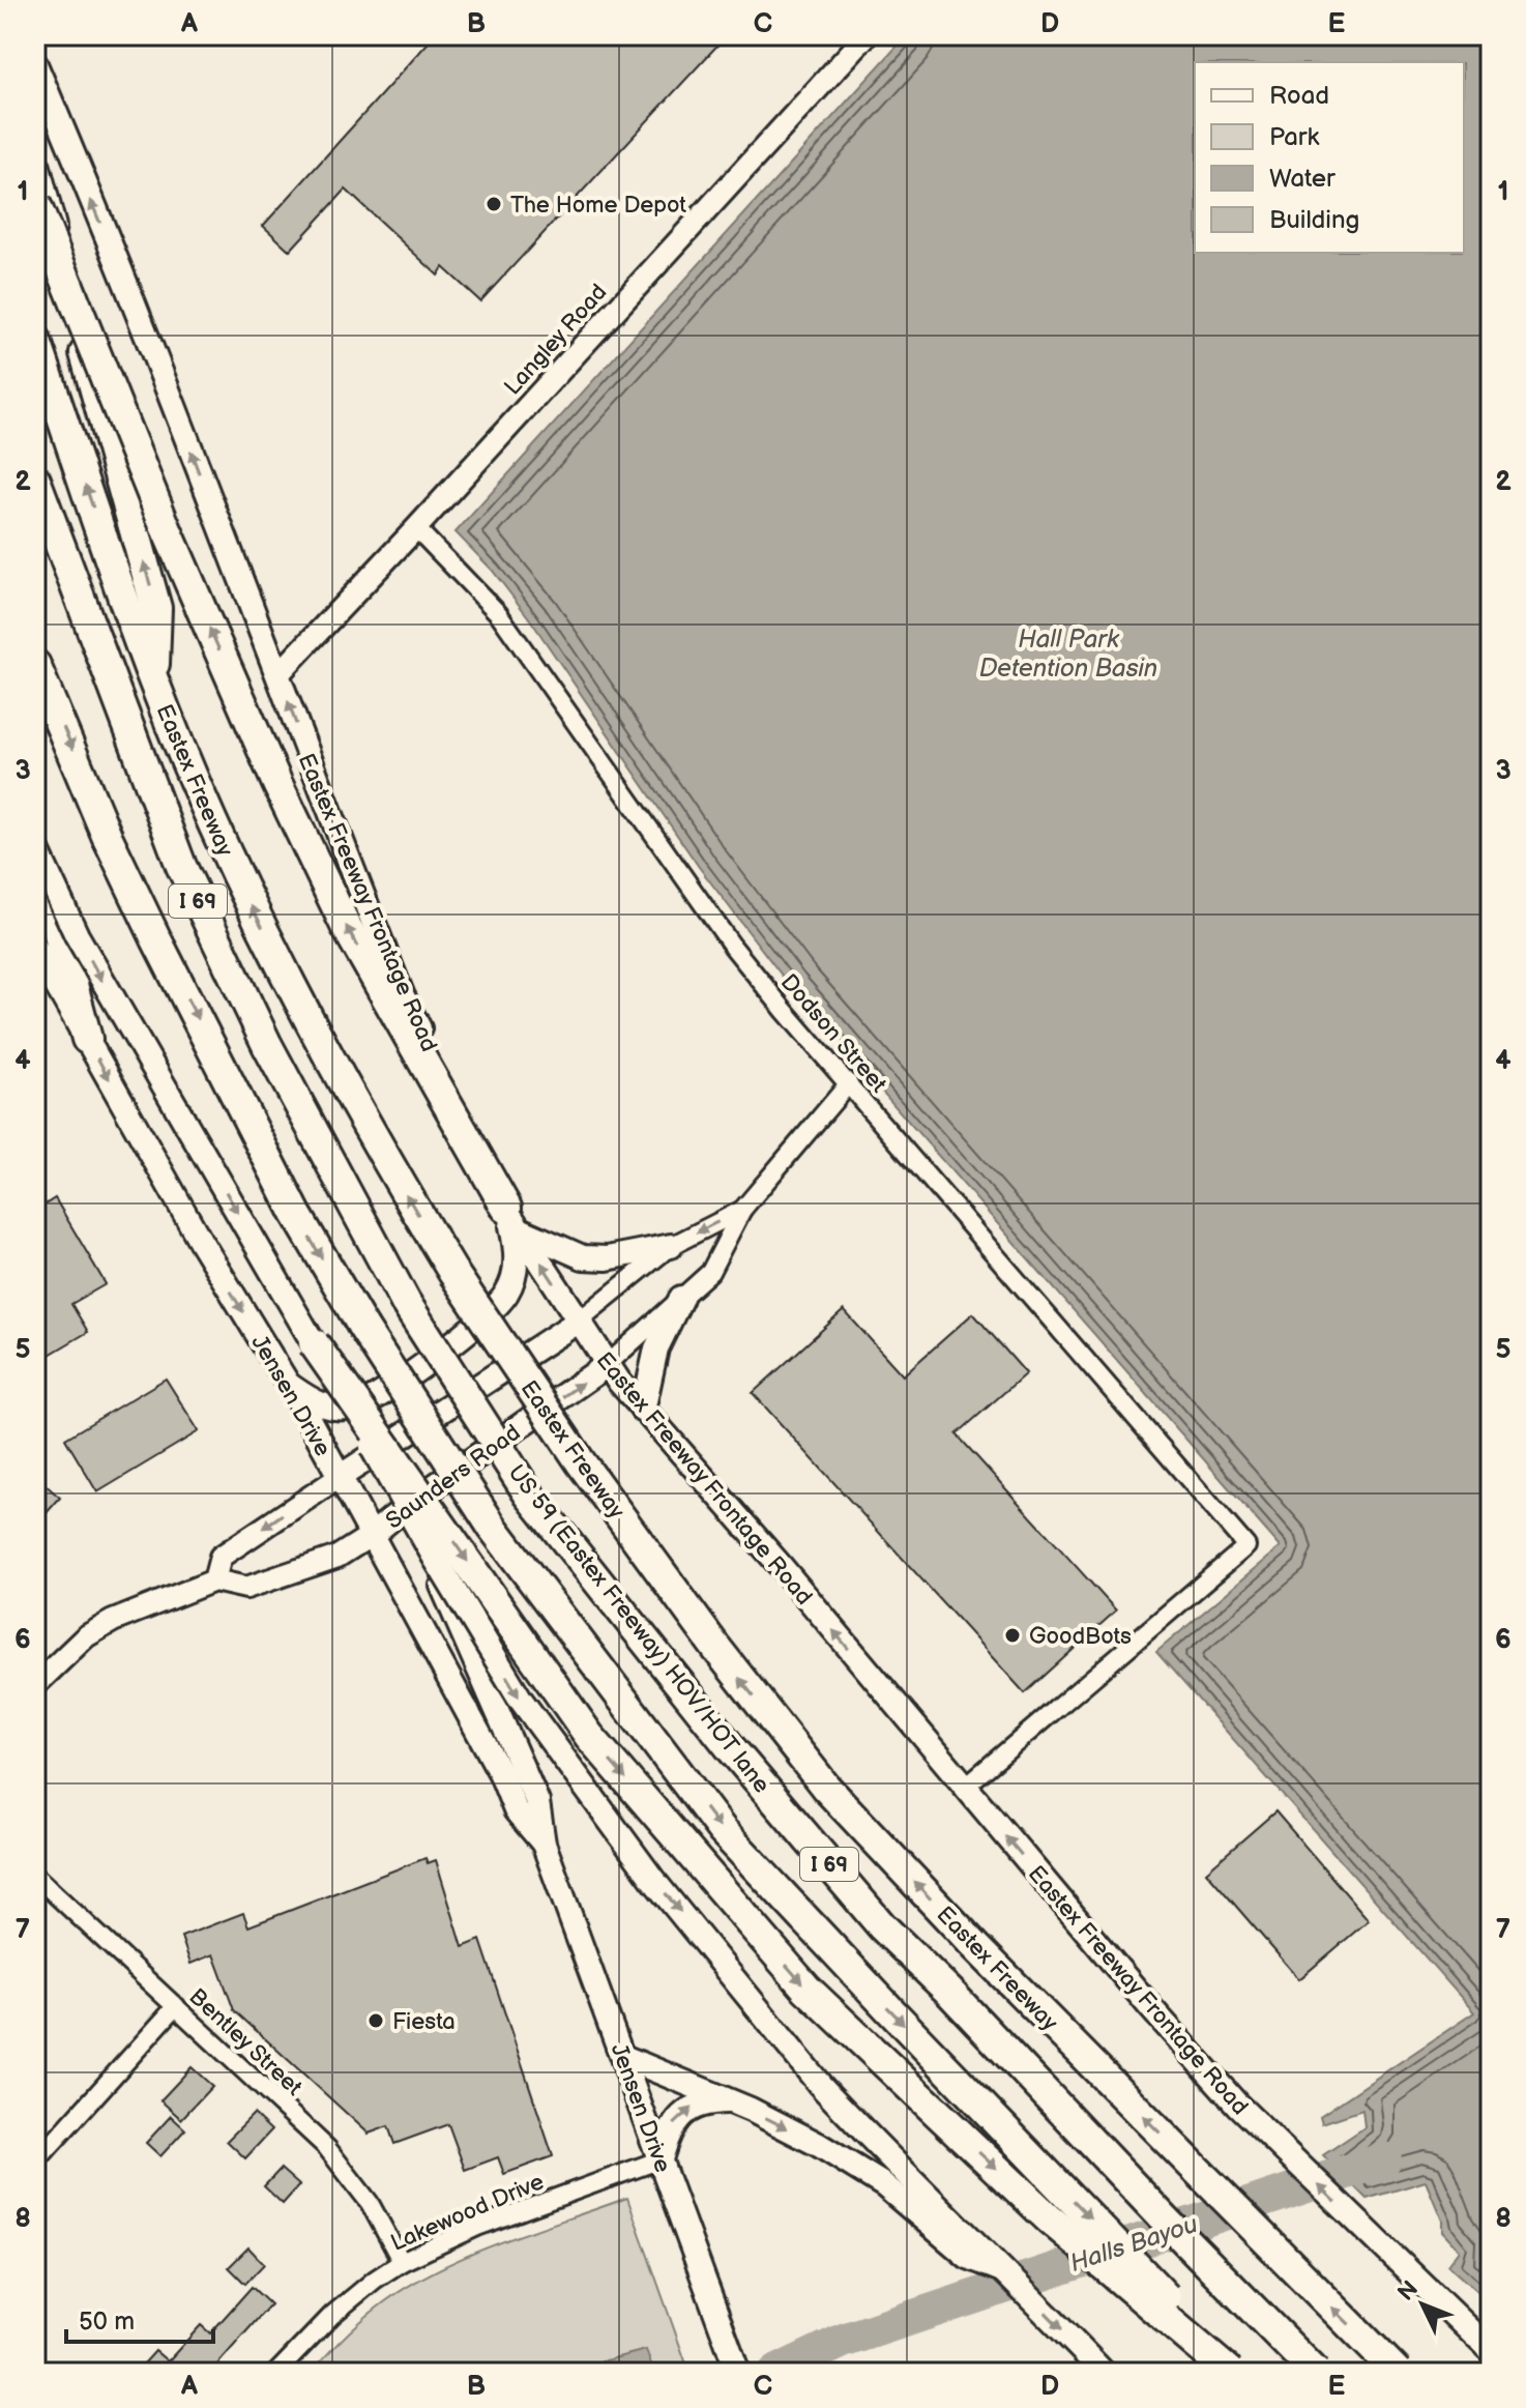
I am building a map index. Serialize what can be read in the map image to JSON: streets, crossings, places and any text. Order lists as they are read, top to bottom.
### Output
{
  "streets": {
    "highway": ["Eastex Freeway", "I 69", "US 59 (Eastex Freeway) HOV/HOT lane"],
    "main road": ["Eastex Freeway Frontage Road", "Jensen Drive", "Saunders Road"],
    "street": [
      "Langley Road",
      "Dodson Street",
      "Bentley Street",
      "Lakewood Drive"
    ]
  },
  "crossings": [
    ["Langley Road", "Eastex Freeway Frontage Road"],
    ["Langley Road", "Dodson Street"],
    ["Eastex Freeway Frontage Road", "Dodson Street"],
    ["Eastex Freeway Frontage Road", "Saunders Road"],
    ["Dodson Street", "Saunders Road"],
    ["Jensen Drive", "Saunders Road"],
    ["Jensen Drive", "Lakewood Drive"],
    ["Bentley Street", "Lakewood Drive"]
  ],
  "one_way": ["Eastex Freeway Frontage Road"],
  "water": ["Hall Park Detention Basin", "Halls Bayou"],
  "places": ["The Home Depot", "GoodBots", "Fiesta"],
  "legend": [
    "Road",
    "Park",
    "Water",
    "Building"
  ],
  "scale_bar": "50 m",
  "north": "top left",
  "grid": {
    "columns": [
      "A",
      "B",
      "C",
      "D",
      "E"
    ],
    "rows": [
      "1",
      "2",
      "3",
      "4",
      "5",
      "6",
      "7",
      "8"
    ]
  }
}
